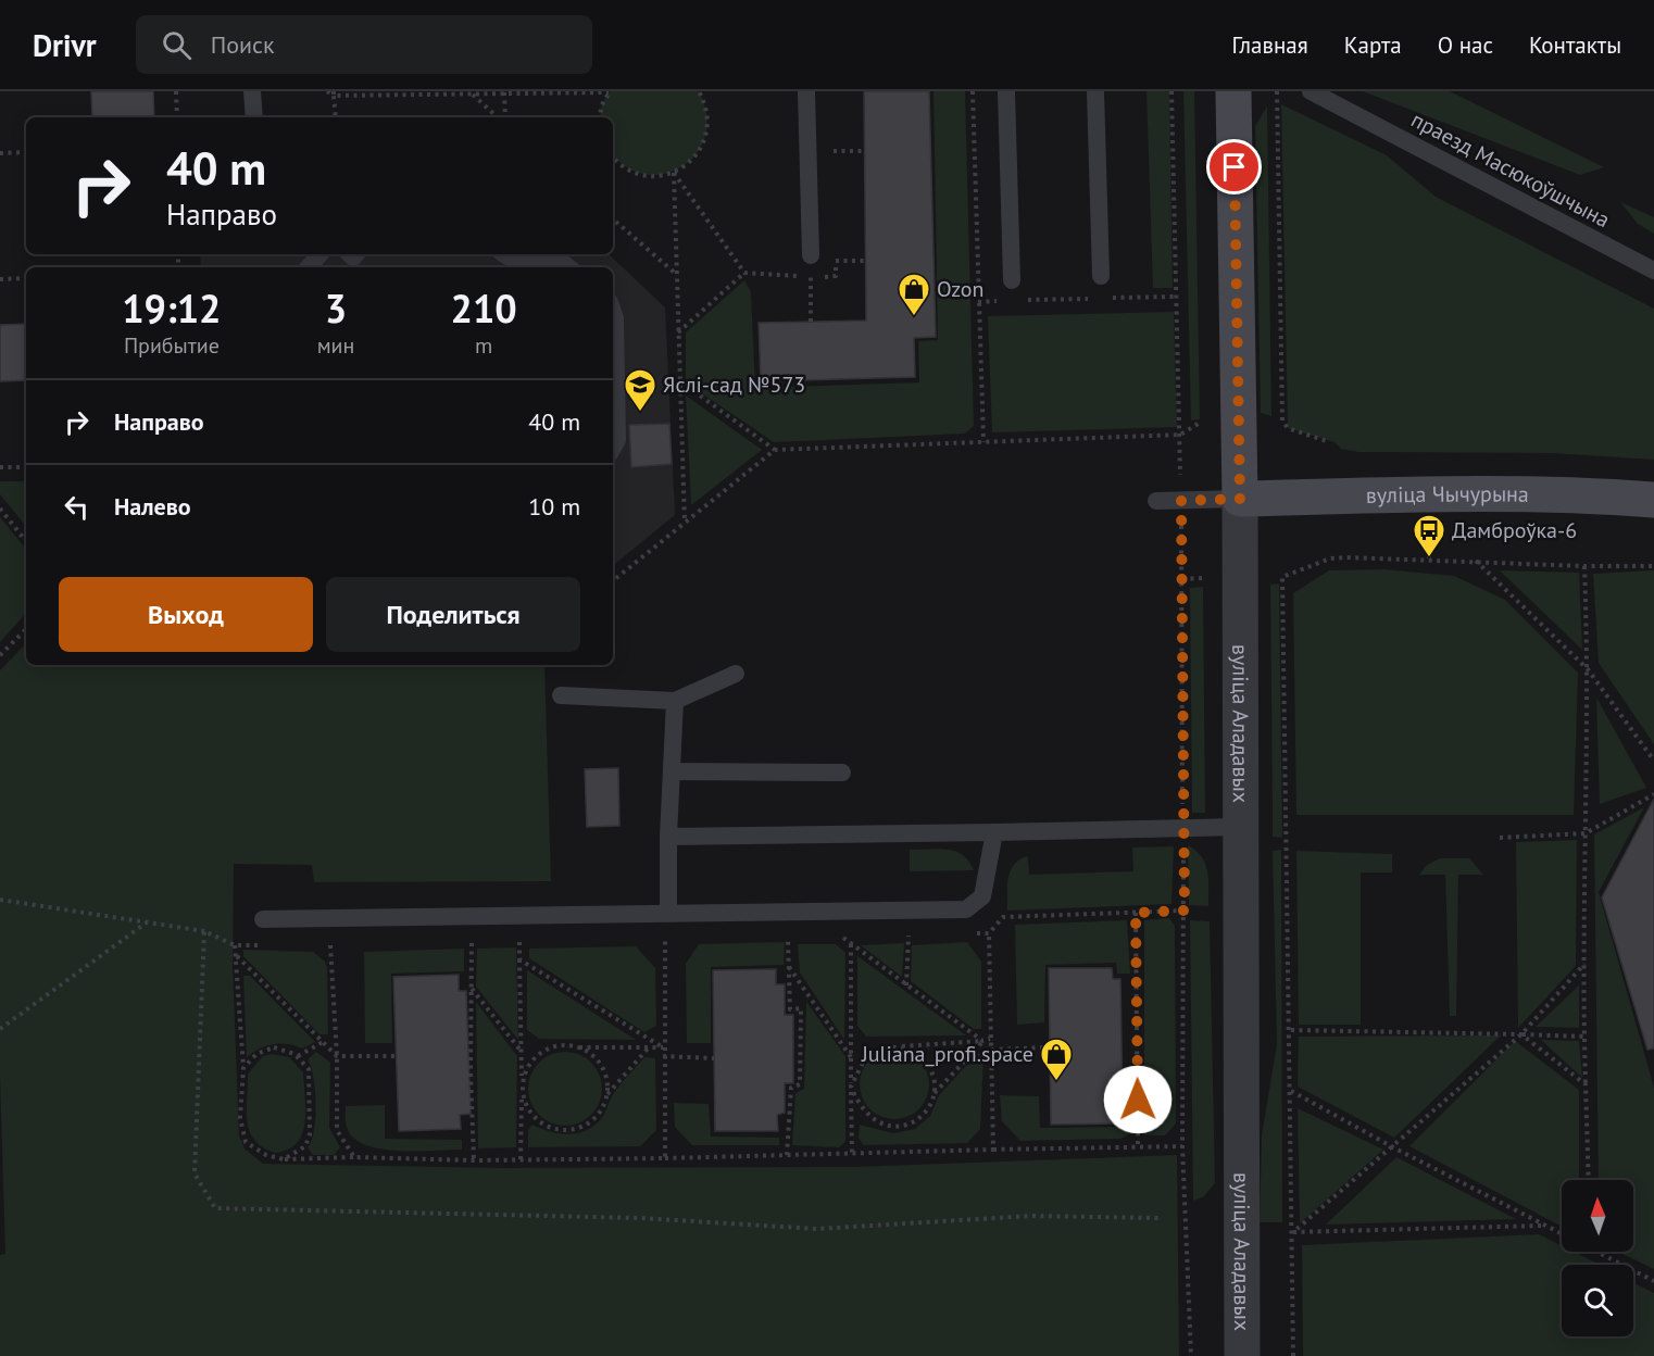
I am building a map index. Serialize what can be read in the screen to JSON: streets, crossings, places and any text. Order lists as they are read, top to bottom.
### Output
{
  "streets": {
    "main road": ["вуліца Чычурына", "вуліца Аладавых"],
    "lane": ["праезд Масюкоўшчына"]
  },
  "crossings": [
    ["вуліца Чычурына", "вуліца Аладавых"]
  ],
  "places": {
    "shop": ["Ozon", "Juliana_profi.space"],
    "school or university": ["Яслі-сад №573"],
    "bus stop": ["Дамброўка-6"]
  },
  "north": "top",
  "page": {
    "header": "Drivr",
    "search": "Поиск",
    "nav": [
      "Главная",
      "Карта",
      "О нас",
      "Контакты"
    ],
    "turn": ["40 m", "Направо"],
    "eta": [
      "19:12",
      "Прибытие",
      "3",
      "мин",
      "210",
      "m"
    ],
    "list": [
      {
        "name": "Направо",
        "value": "40 m"
      },
      {
        "name": "Налево",
        "value": "10 m"
      }
    ],
    "buttons": ["Выход", "Поделиться"]
  }
}
